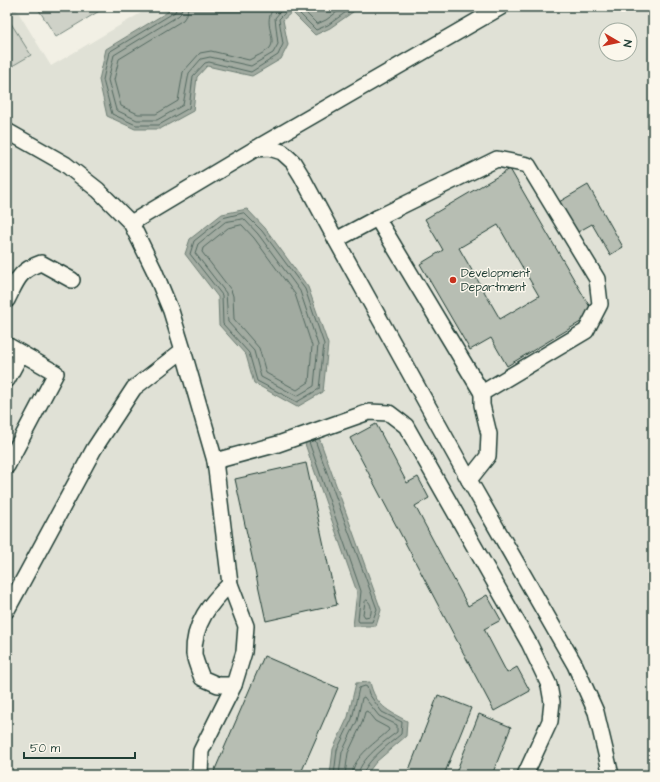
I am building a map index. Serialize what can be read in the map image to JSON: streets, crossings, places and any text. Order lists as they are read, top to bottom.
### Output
{
  "places": ["Development Department"],
  "scale_bar": "50 m",
  "north": "right"
}
